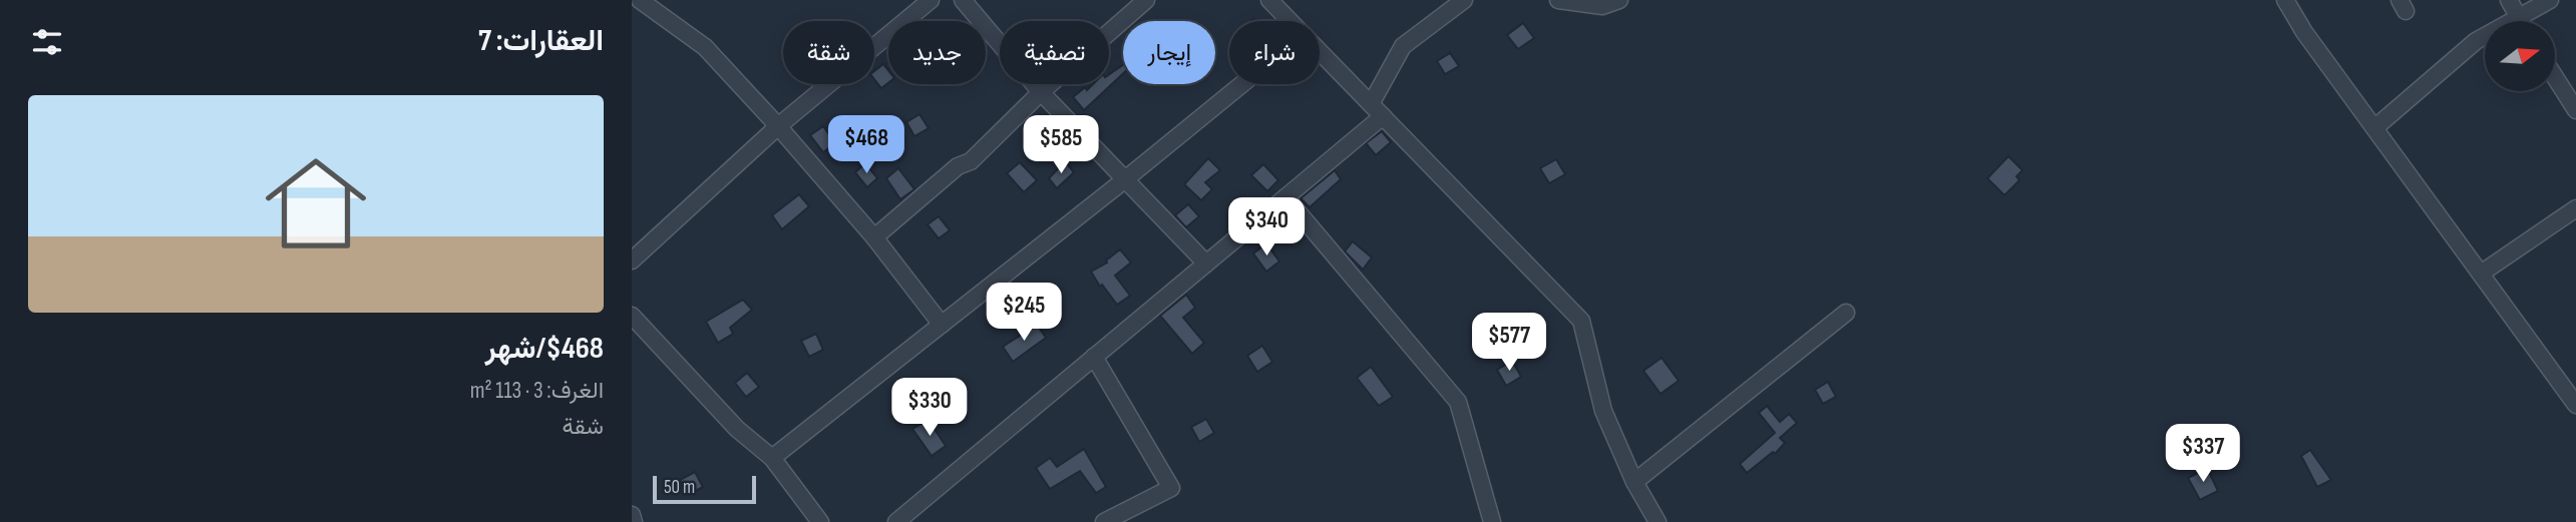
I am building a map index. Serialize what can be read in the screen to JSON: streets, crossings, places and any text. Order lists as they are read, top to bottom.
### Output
{
  "scale_bar": "50 m",
  "north": "right",
  "page": {
    "heading": "العقارات: 7",
    "chip": [
      "شراء",
      "إيجار",
      "تصفية",
      "جديد",
      "شقة"
    ],
    "list": [
      {
        "name": "$468/شهر",
        "note": "الغرف: 3 · 113 m² · شقة"
      }
    ],
    "price": [
      "$468",
      "$585",
      "$340",
      "$245",
      "$577",
      "$330",
      "$337"
    ],
    "scale": "50 m"
  }
}
